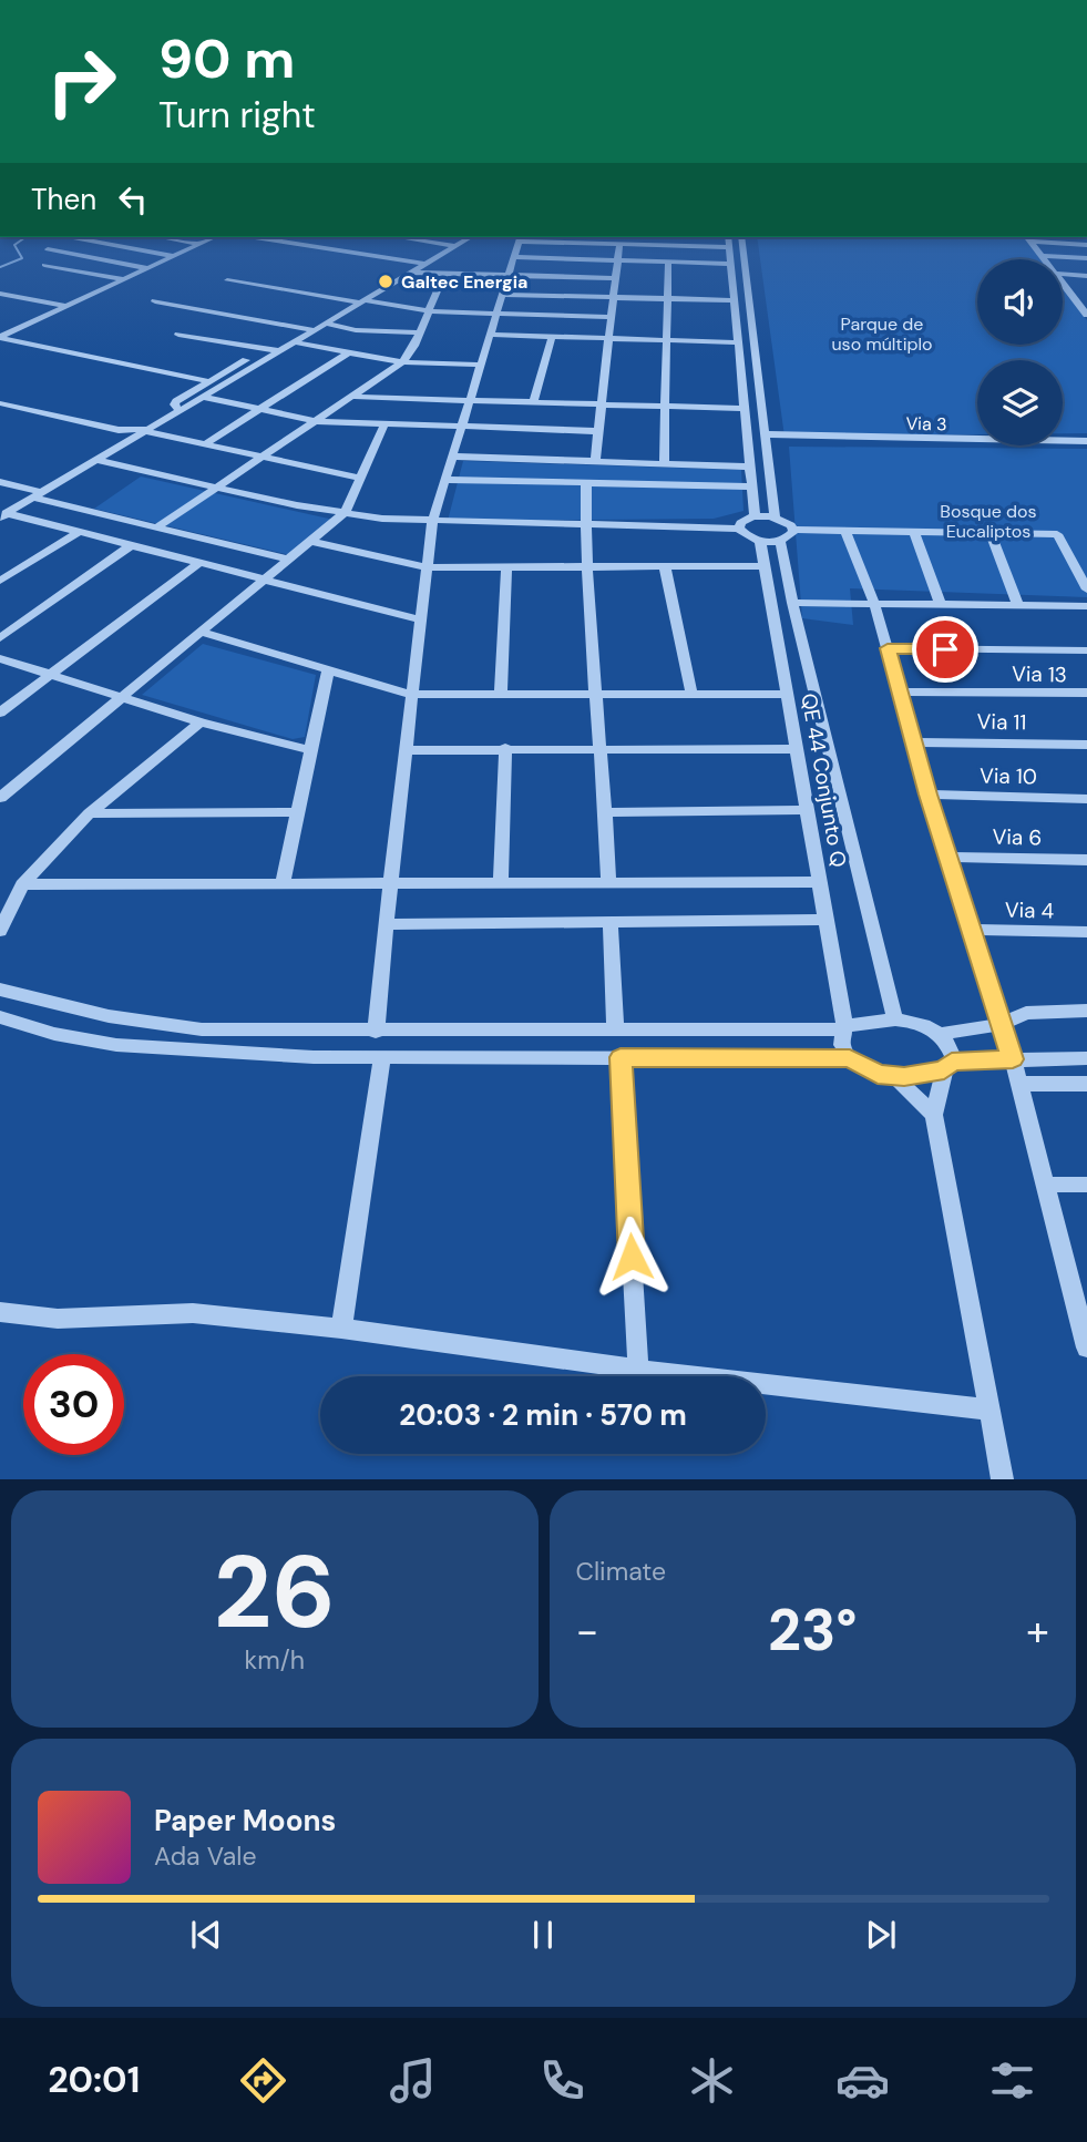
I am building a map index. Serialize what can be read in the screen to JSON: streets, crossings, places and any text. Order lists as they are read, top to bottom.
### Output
{
  "streets": {
    "street": [
      "Via 3",
      "Via 13",
      "Via 11",
      "Via 10",
      "QE 44 Conjunto Q",
      "Via 6",
      "Via 4"
    ]
  },
  "parks": ["Parque de uso múltiplo", "Bosque dos Eucaliptos"],
  "places": ["Galtec Energia"],
  "page": {
    "turn": ["90 m", "Turn right"],
    "then": "Then",
    "limit": "30",
    "trip": "20:03 · 2 min · 570 m",
    "tile": [
      ["26", "km/h"],
      "Climate"
    ],
    "heat": ["−", "23°", "+"],
    "song": ["Paper Moons", "Ada Vale"],
    "tabs": "20:01"
  }
}
